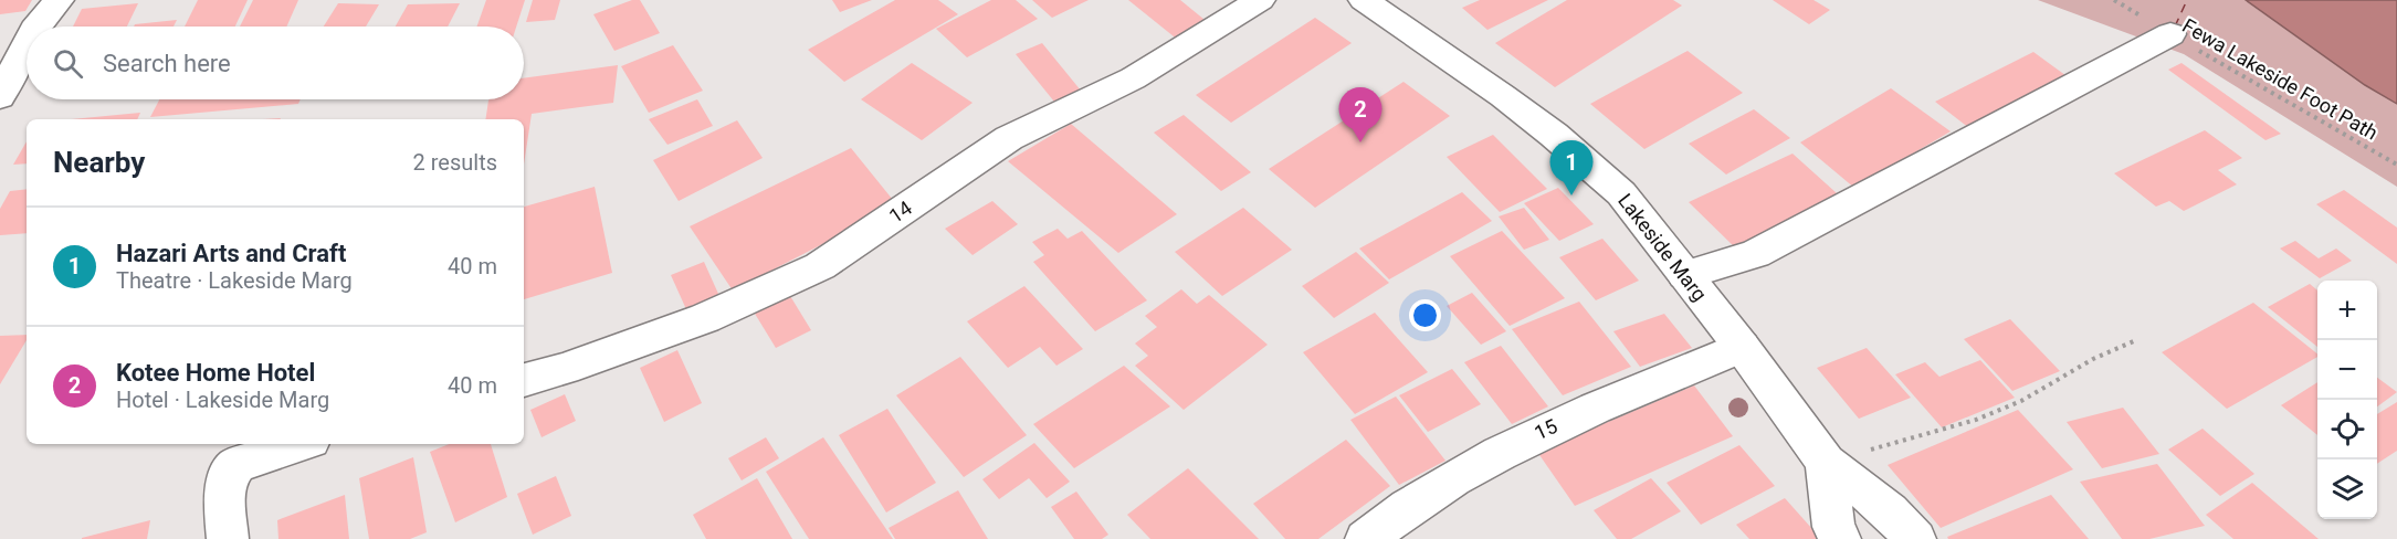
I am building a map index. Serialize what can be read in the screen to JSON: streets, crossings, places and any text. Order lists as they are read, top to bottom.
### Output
{
  "streets": {
    "street": ["14", "Lakeside Marg", "15"],
    "path": ["Fewa Lakeside Foot Path"]
  },
  "crossings": [
    ["Lakeside Marg", "15"]
  ],
  "page": {
    "search": "Search here",
    "pins": ["2", "1"],
    "heading": ["Nearby", "2 results"],
    "list": [
      {
        "mark": "1",
        "name": "Hazari Arts and Craft",
        "note": "Theatre · Lakeside Marg",
        "value": "40 m"
      },
      {
        "mark": "2",
        "name": "Kotee Home Hotel",
        "note": "Hotel · Lakeside Marg",
        "value": "40 m"
      }
    ],
    "map_buttons": ["+", "−"]
  }
}
